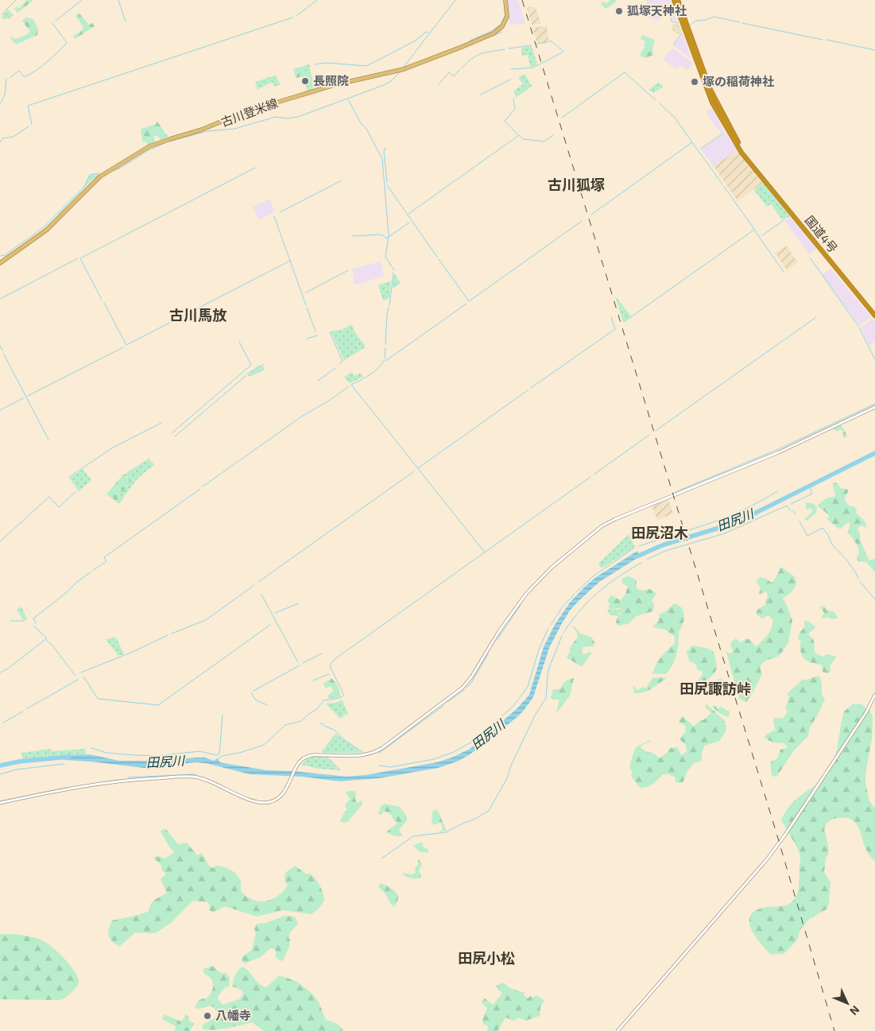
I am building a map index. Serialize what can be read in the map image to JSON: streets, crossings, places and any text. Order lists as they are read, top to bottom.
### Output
{
  "streets": {
    "highway": ["国道4号"],
    "main road": ["古川登米線"]
  },
  "districts": [
    "古川狐塚",
    "古川馬放",
    "田尻沼木",
    "田尻諏訪峠",
    "田尻小松"
  ],
  "water": ["田尻川"],
  "places": [
    "狐塚天神社",
    "長照院",
    "塚の稲荷神社",
    "八幡寺"
  ],
  "north": "bottom right"
}
